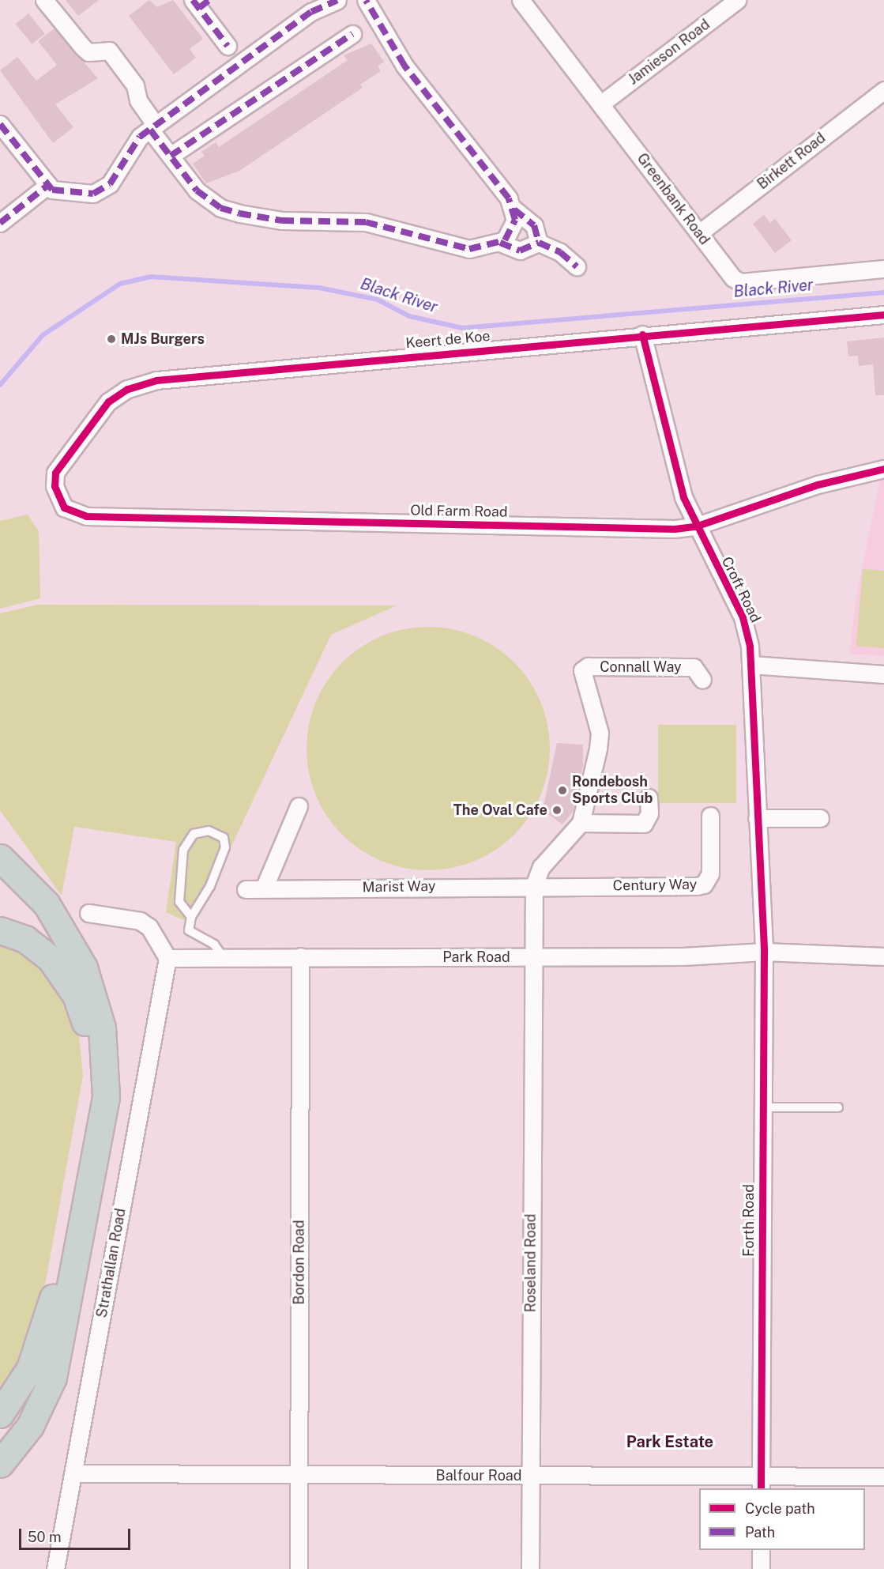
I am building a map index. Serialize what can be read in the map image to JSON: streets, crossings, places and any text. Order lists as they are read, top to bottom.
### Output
{
  "streets": {
    "street": [
      "Jamieson Road",
      "Birkett Road",
      "Greenbank Road",
      "Keert de Koe",
      "Old Farm Road",
      "Croft Road",
      "Connall Way",
      "Century Way",
      "Marist Way",
      "Park Road",
      "Forth Road",
      "Bordon Road",
      "Strathallan Road",
      "Roseland Road",
      "Balfour Road"
    ]
  },
  "crossings": [
    ["Jamieson Road", "Greenbank Road"],
    ["Birkett Road", "Greenbank Road"],
    ["Keert de Koe", "Old Farm Road"],
    ["Keert de Koe", "Croft Road"],
    ["Old Farm Road", "Croft Road"],
    ["Croft Road", "Park Road"],
    ["Croft Road", "Forth Road"],
    ["Connall Way", "Century Way"],
    ["Connall Way", "Marist Way"],
    ["Connall Way", "Roseland Road"],
    ["Century Way", "Marist Way"],
    ["Century Way", "Roseland Road"],
    ["Marist Way", "Roseland Road"],
    ["Park Road", "Forth Road"],
    ["Park Road", "Bordon Road"],
    ["Park Road", "Strathallan Road"],
    ["Park Road", "Roseland Road"],
    ["Forth Road", "Balfour Road"],
    ["Bordon Road", "Balfour Road"],
    ["Strathallan Road", "Balfour Road"],
    ["Roseland Road", "Balfour Road"]
  ],
  "districts": ["Park Estate"],
  "water": ["Black River"],
  "places": ["MJs Burgers", "Rondebosh Sports Club", "The Oval Cafe"],
  "legend": ["Cycle path", "Path"],
  "scale_bar": "50 m"
}
